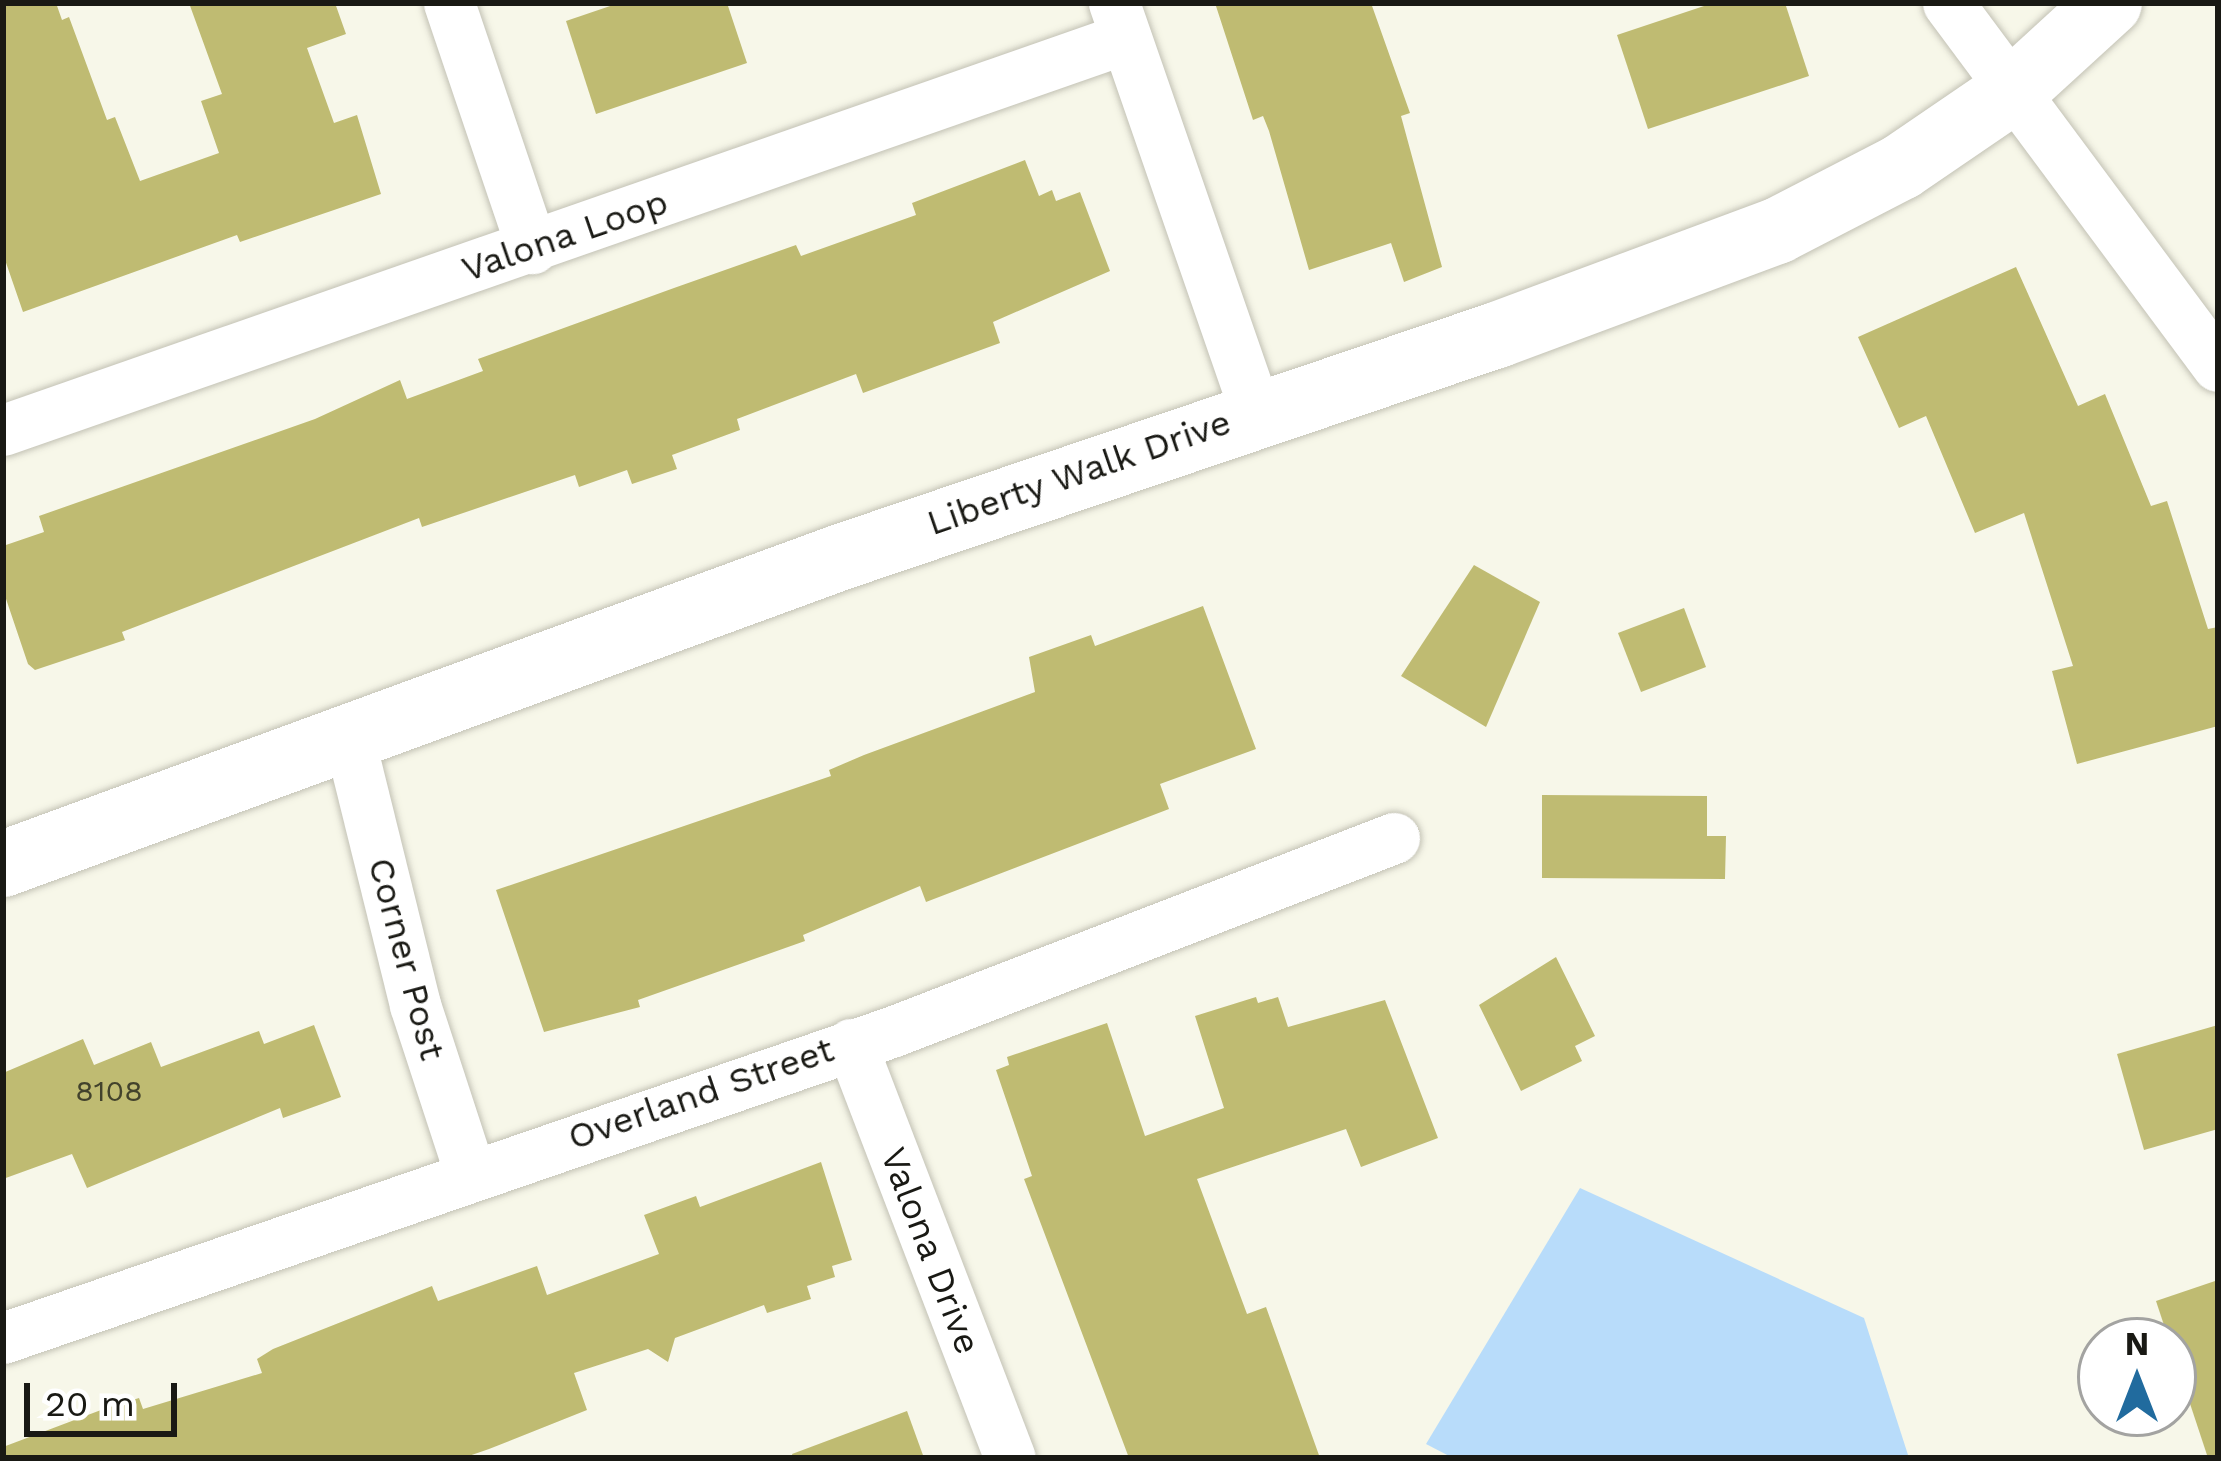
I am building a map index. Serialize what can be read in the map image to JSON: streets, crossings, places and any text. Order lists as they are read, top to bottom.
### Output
{
  "streets": {
    "street": [
      "Valona Loop",
      "Liberty Walk Drive",
      "Corner Post",
      "Overland Street",
      "Valona Drive"
    ]
  },
  "crossings": [
    ["Valona Loop", "Liberty Walk Drive"],
    ["Liberty Walk Drive", "Corner Post"],
    ["Corner Post", "Overland Street"],
    ["Overland Street", "Valona Drive"]
  ],
  "house_numbers": ["8108"],
  "scale_bar": "20 m",
  "north": "top"
}
